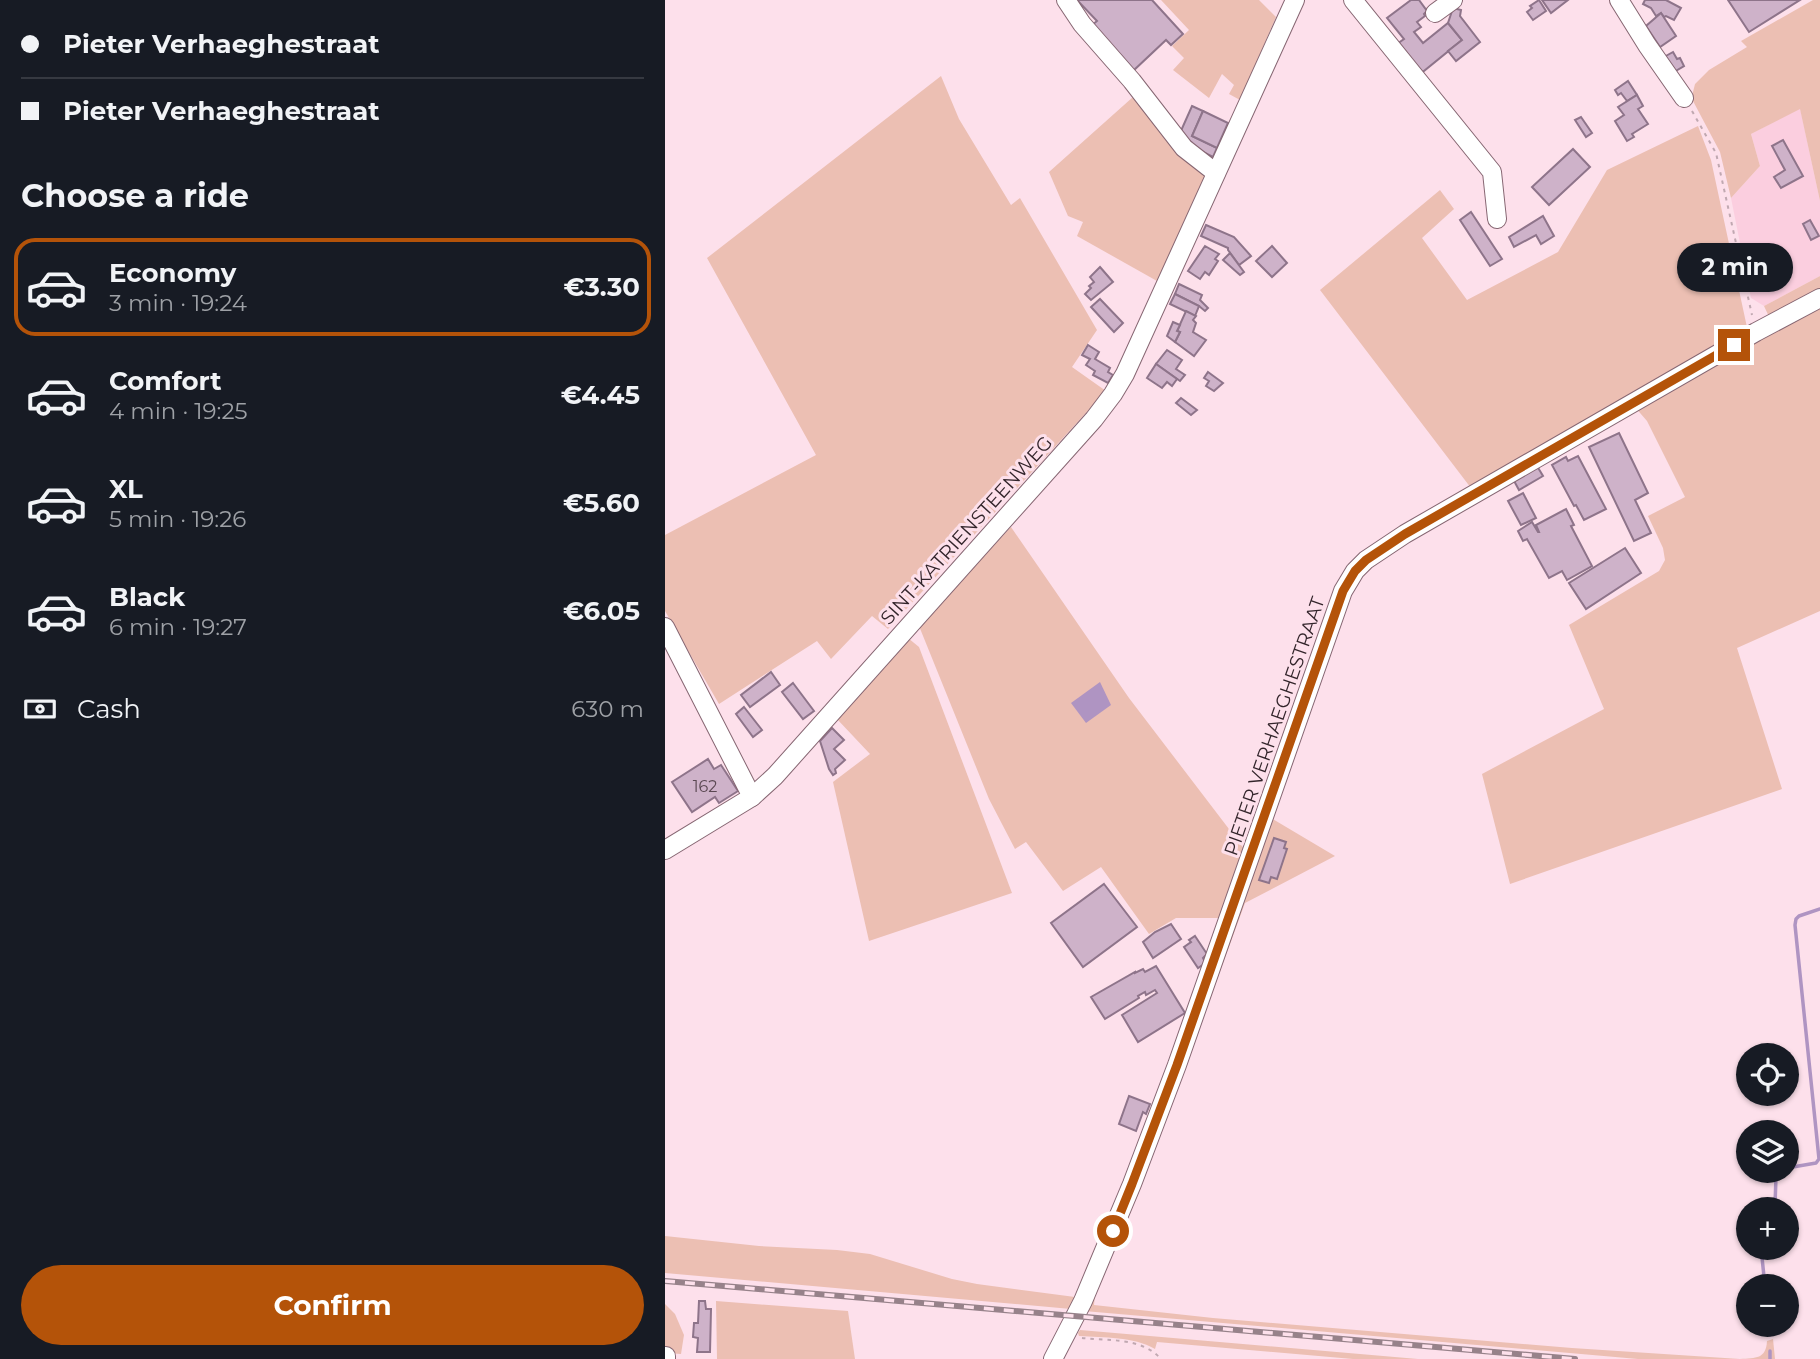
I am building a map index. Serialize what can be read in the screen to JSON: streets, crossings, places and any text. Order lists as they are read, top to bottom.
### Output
{
  "streets": {
    "street": ["SINT-KATRIENSTEENWEG", "PIETER VERHAEGHESTRAAT"]
  },
  "house_numbers": ["162"],
  "page": {
    "banner": ["Pieter Verhaeghestraat", "Pieter Verhaeghestraat"],
    "heading": "Choose a ride",
    "list": [
      {
        "name": "Economy",
        "note": "3 min · 19:24",
        "value": "€3.30"
      },
      {
        "name": "Comfort",
        "note": "4 min · 19:25",
        "value": "€4.45"
      },
      {
        "name": "XL",
        "note": "5 min · 19:26",
        "value": "€5.60"
      },
      {
        "name": "Black",
        "note": "6 min · 19:27",
        "value": "€6.05"
      }
    ],
    "bubble": "2 min",
    "pay": ["Cash", "630 m"],
    "map_buttons": ["+", "−"],
    "buttons": "Confirm"
  }
}
